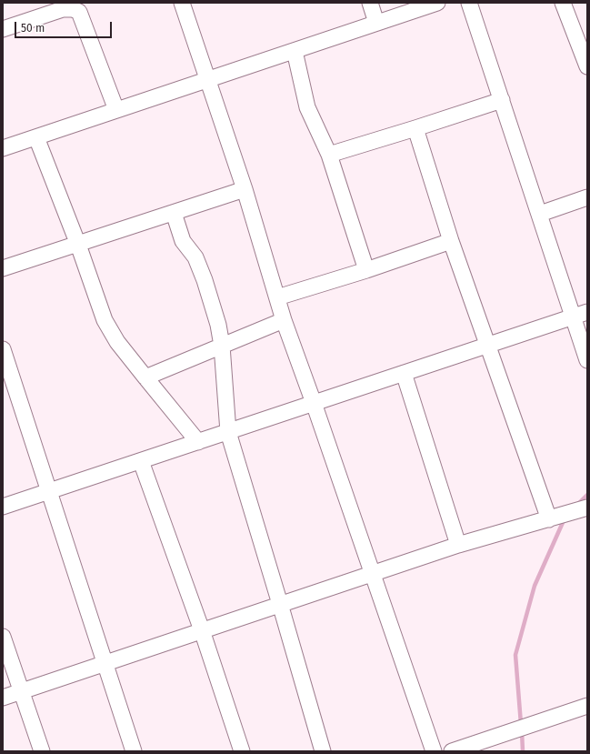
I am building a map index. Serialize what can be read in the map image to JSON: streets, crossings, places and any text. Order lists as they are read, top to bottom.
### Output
{
  "scale_bar": "50 m"
}
